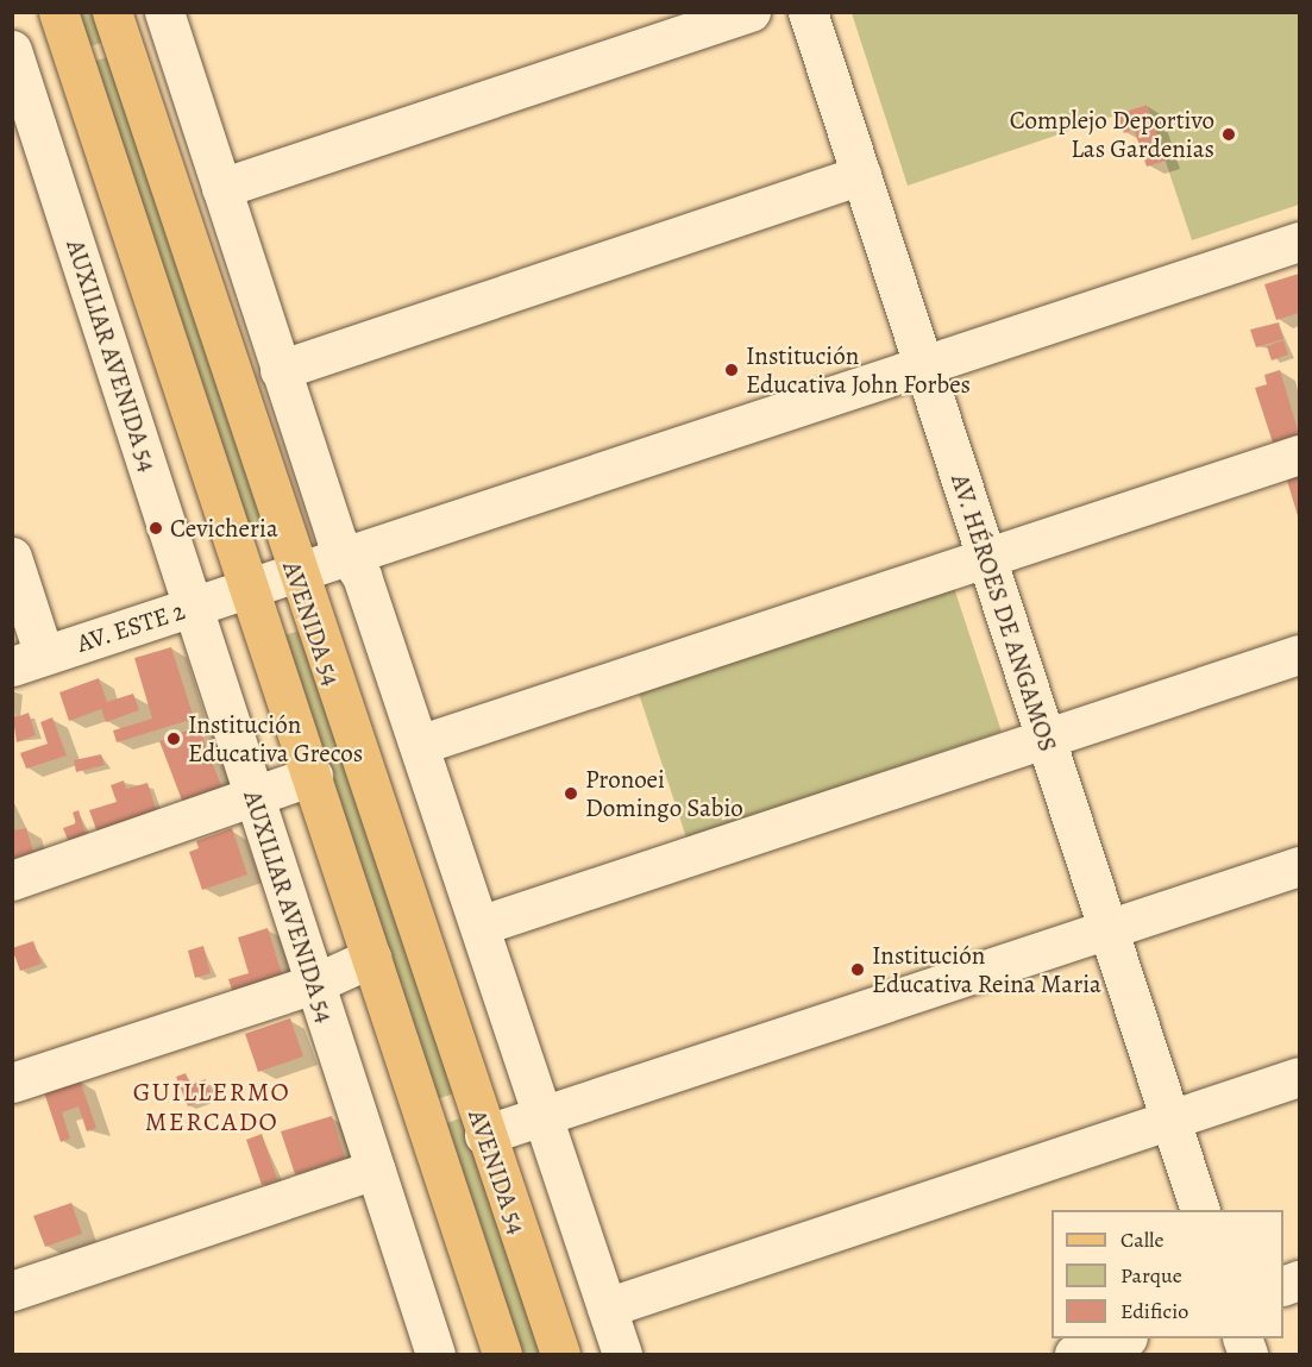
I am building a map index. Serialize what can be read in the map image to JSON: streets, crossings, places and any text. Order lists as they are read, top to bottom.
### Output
{
  "streets": {
    "main road": ["AVENIDA 54"],
    "street": ["AUXILIAR AVENIDA 54", "AV. HÉROES DE ANGAMOS", "AV. ESTE 2"]
  },
  "crossings": [
    ["AUXILIAR AVENIDA 54", "AV. ESTE 2"],
    ["AV. HÉROES DE ANGAMOS", "AV. ESTE 2"],
    ["AVENIDA 54", "AV. ESTE 2"]
  ],
  "districts": ["GUILLERMO MERCADO"],
  "places": [
    "Complejo Deportivo Las Gardenias",
    "Institución Educativa John Forbes",
    "Cevicheria",
    "Institución Educativa Grecos",
    "Pronoei Domingo Sabio",
    "Institución Educativa Reina Maria"
  ],
  "legend": ["Calle", "Parque", "Edificio"]
}
